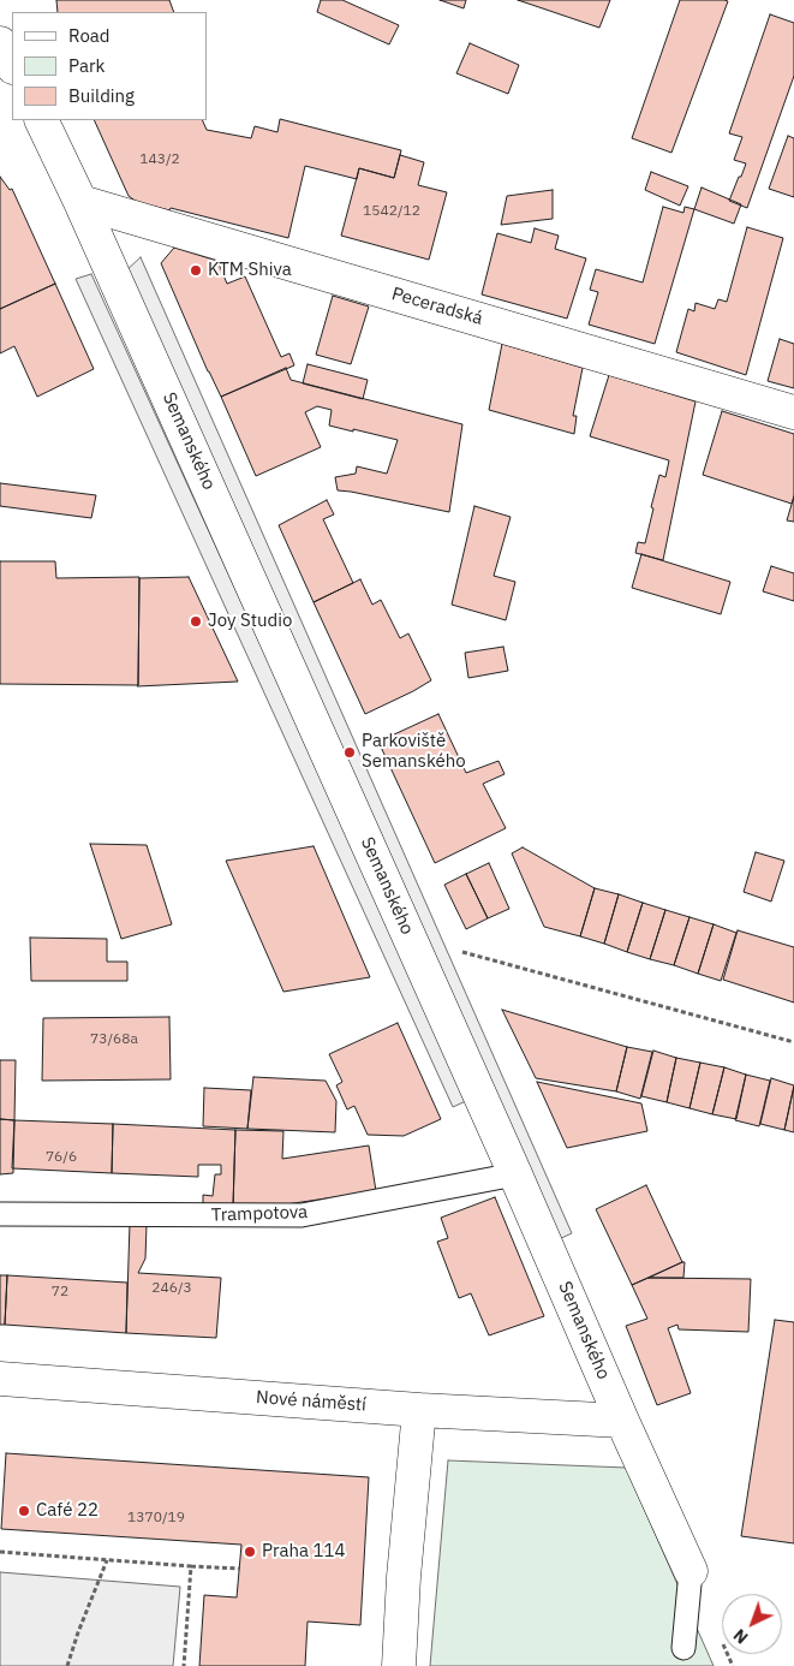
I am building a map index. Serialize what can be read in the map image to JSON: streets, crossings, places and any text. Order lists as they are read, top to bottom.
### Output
{
  "streets": {
    "street": ["Peceradská", "Semanského", "Nové náměstí"],
    "lane": ["Trampotova"]
  },
  "crossings": [
    ["Peceradská", "Semanského"],
    ["Semanského", "Trampotova"],
    ["Semanského", "Nové náměstí"]
  ],
  "places": [
    "KTM Shiva",
    "Joy Studio",
    "Parkoviště Semanského",
    "Café 22",
    "Praha 114"
  ],
  "house_numbers": [
    "143/2",
    "1542/12",
    "73/68a",
    "76/6",
    "246/3",
    "72",
    "1370/19"
  ],
  "legend": ["Road", "Park", "Building"],
  "north": "bottom left"
}
